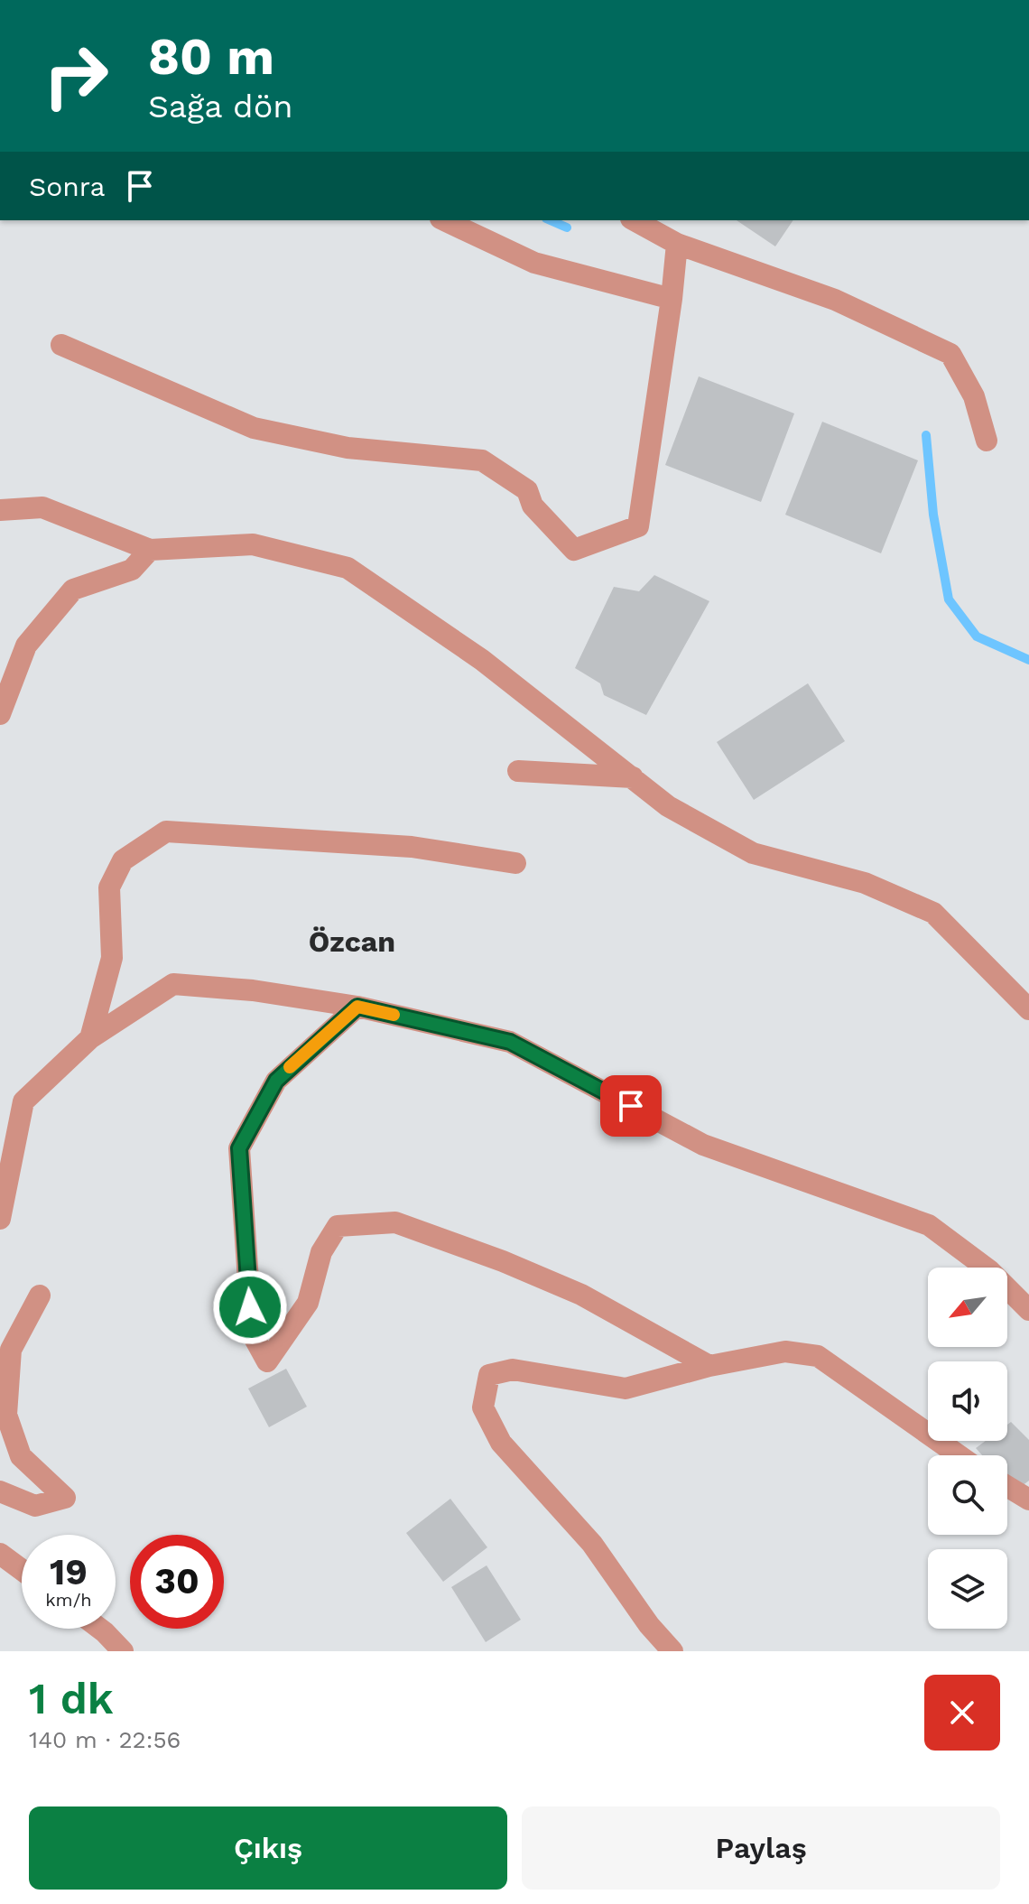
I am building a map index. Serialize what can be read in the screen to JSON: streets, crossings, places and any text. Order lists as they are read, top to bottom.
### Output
{
  "districts": ["Özcan"],
  "north": "bottom left",
  "page": {
    "turn": ["80 m", "Sağa dön"],
    "then": "Sonra",
    "speed": "19 km/h",
    "limit": "30",
    "heading": ["1 dk", "140 m · 22:56"],
    "buttons": ["Çıkış", "Paylaş"]
  }
}
